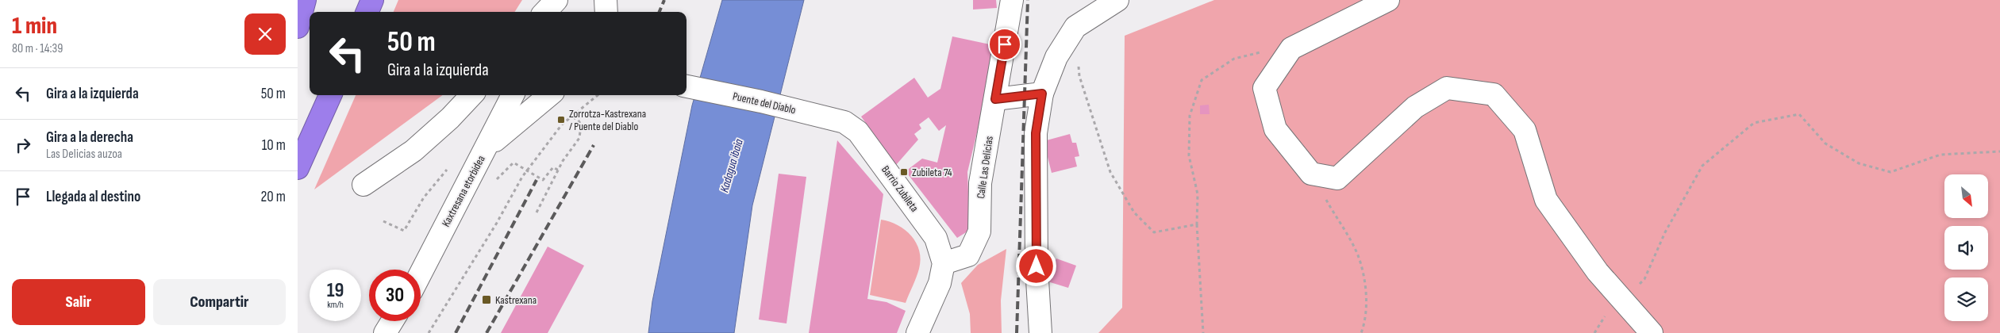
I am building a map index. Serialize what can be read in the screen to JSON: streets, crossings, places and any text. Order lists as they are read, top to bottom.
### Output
{
  "streets": {
    "street": [
      "Puente del Diablo",
      "Calle Las Delicias",
      "Barrio Zubileta",
      "Kaxtresana etorbidea"
    ]
  },
  "crossings": [
    ["Puente del Diablo", "Barrio Zubileta"],
    ["Calle Las Delicias", "Barrio Zubileta"]
  ],
  "water": ["Kadagua ibaia"],
  "places": {
    "transit": ["Zorrotza-Kastrexana / Puente del Diablo", "Zubileta 74", "Kastrexana"]
  },
  "north": "bottom right",
  "page": {
    "heading": ["1 min", "80 m · 14:39"],
    "turn": ["50 m", "Gira a la izquierda"],
    "list": [
      {
        "name": "Gira a la izquierda",
        "value": "50 m"
      },
      {
        "name": "Gira a la derecha",
        "note": "Las Delicias auzoa",
        "value": "10 m"
      },
      {
        "name": "Llegada al destino",
        "value": "20 m"
      }
    ],
    "speed": "19 km/h",
    "limit": "30",
    "buttons": ["Salir", "Compartir"]
  }
}
